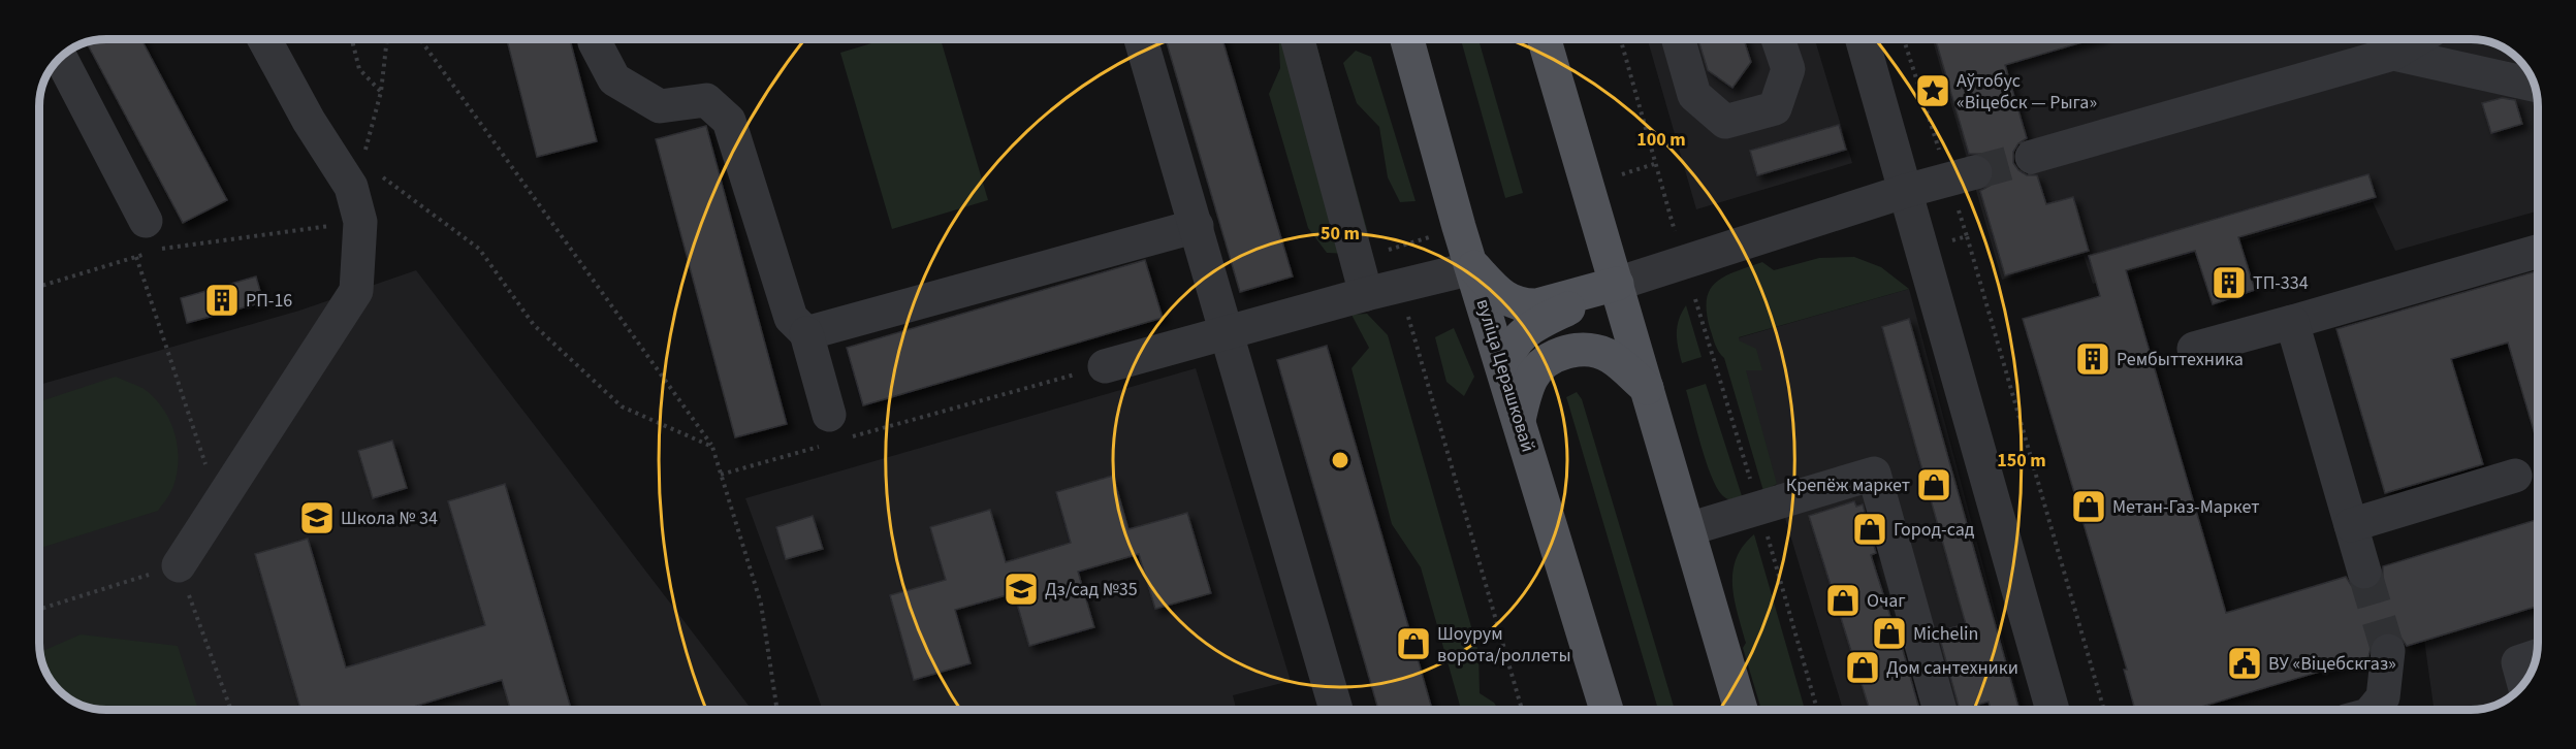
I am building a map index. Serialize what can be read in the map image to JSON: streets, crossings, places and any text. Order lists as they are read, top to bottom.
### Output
{
  "streets": {
    "main road": ["вуліца Церашковай"]
  },
  "places": {
    "place": ["Аўтобус «Віцебск — Рыга»"],
    "building": ["ТП-334", "РП-16", "Рембыттехника"],
    "shop": [
      "Крепёж маркет",
      "Метан-Газ-Маркет",
      "Город-сад",
      "Очаг",
      "Michelin",
      "Шоурум ворота/роллеты",
      "Дом сантехники"
    ],
    "school or university": ["Школа № 34", "Дз/сад №35"],
    "public building": ["ВУ «Віцебскгаз»"]
  },
  "rings": ["100 m", "50 m", "150 m"]
}
